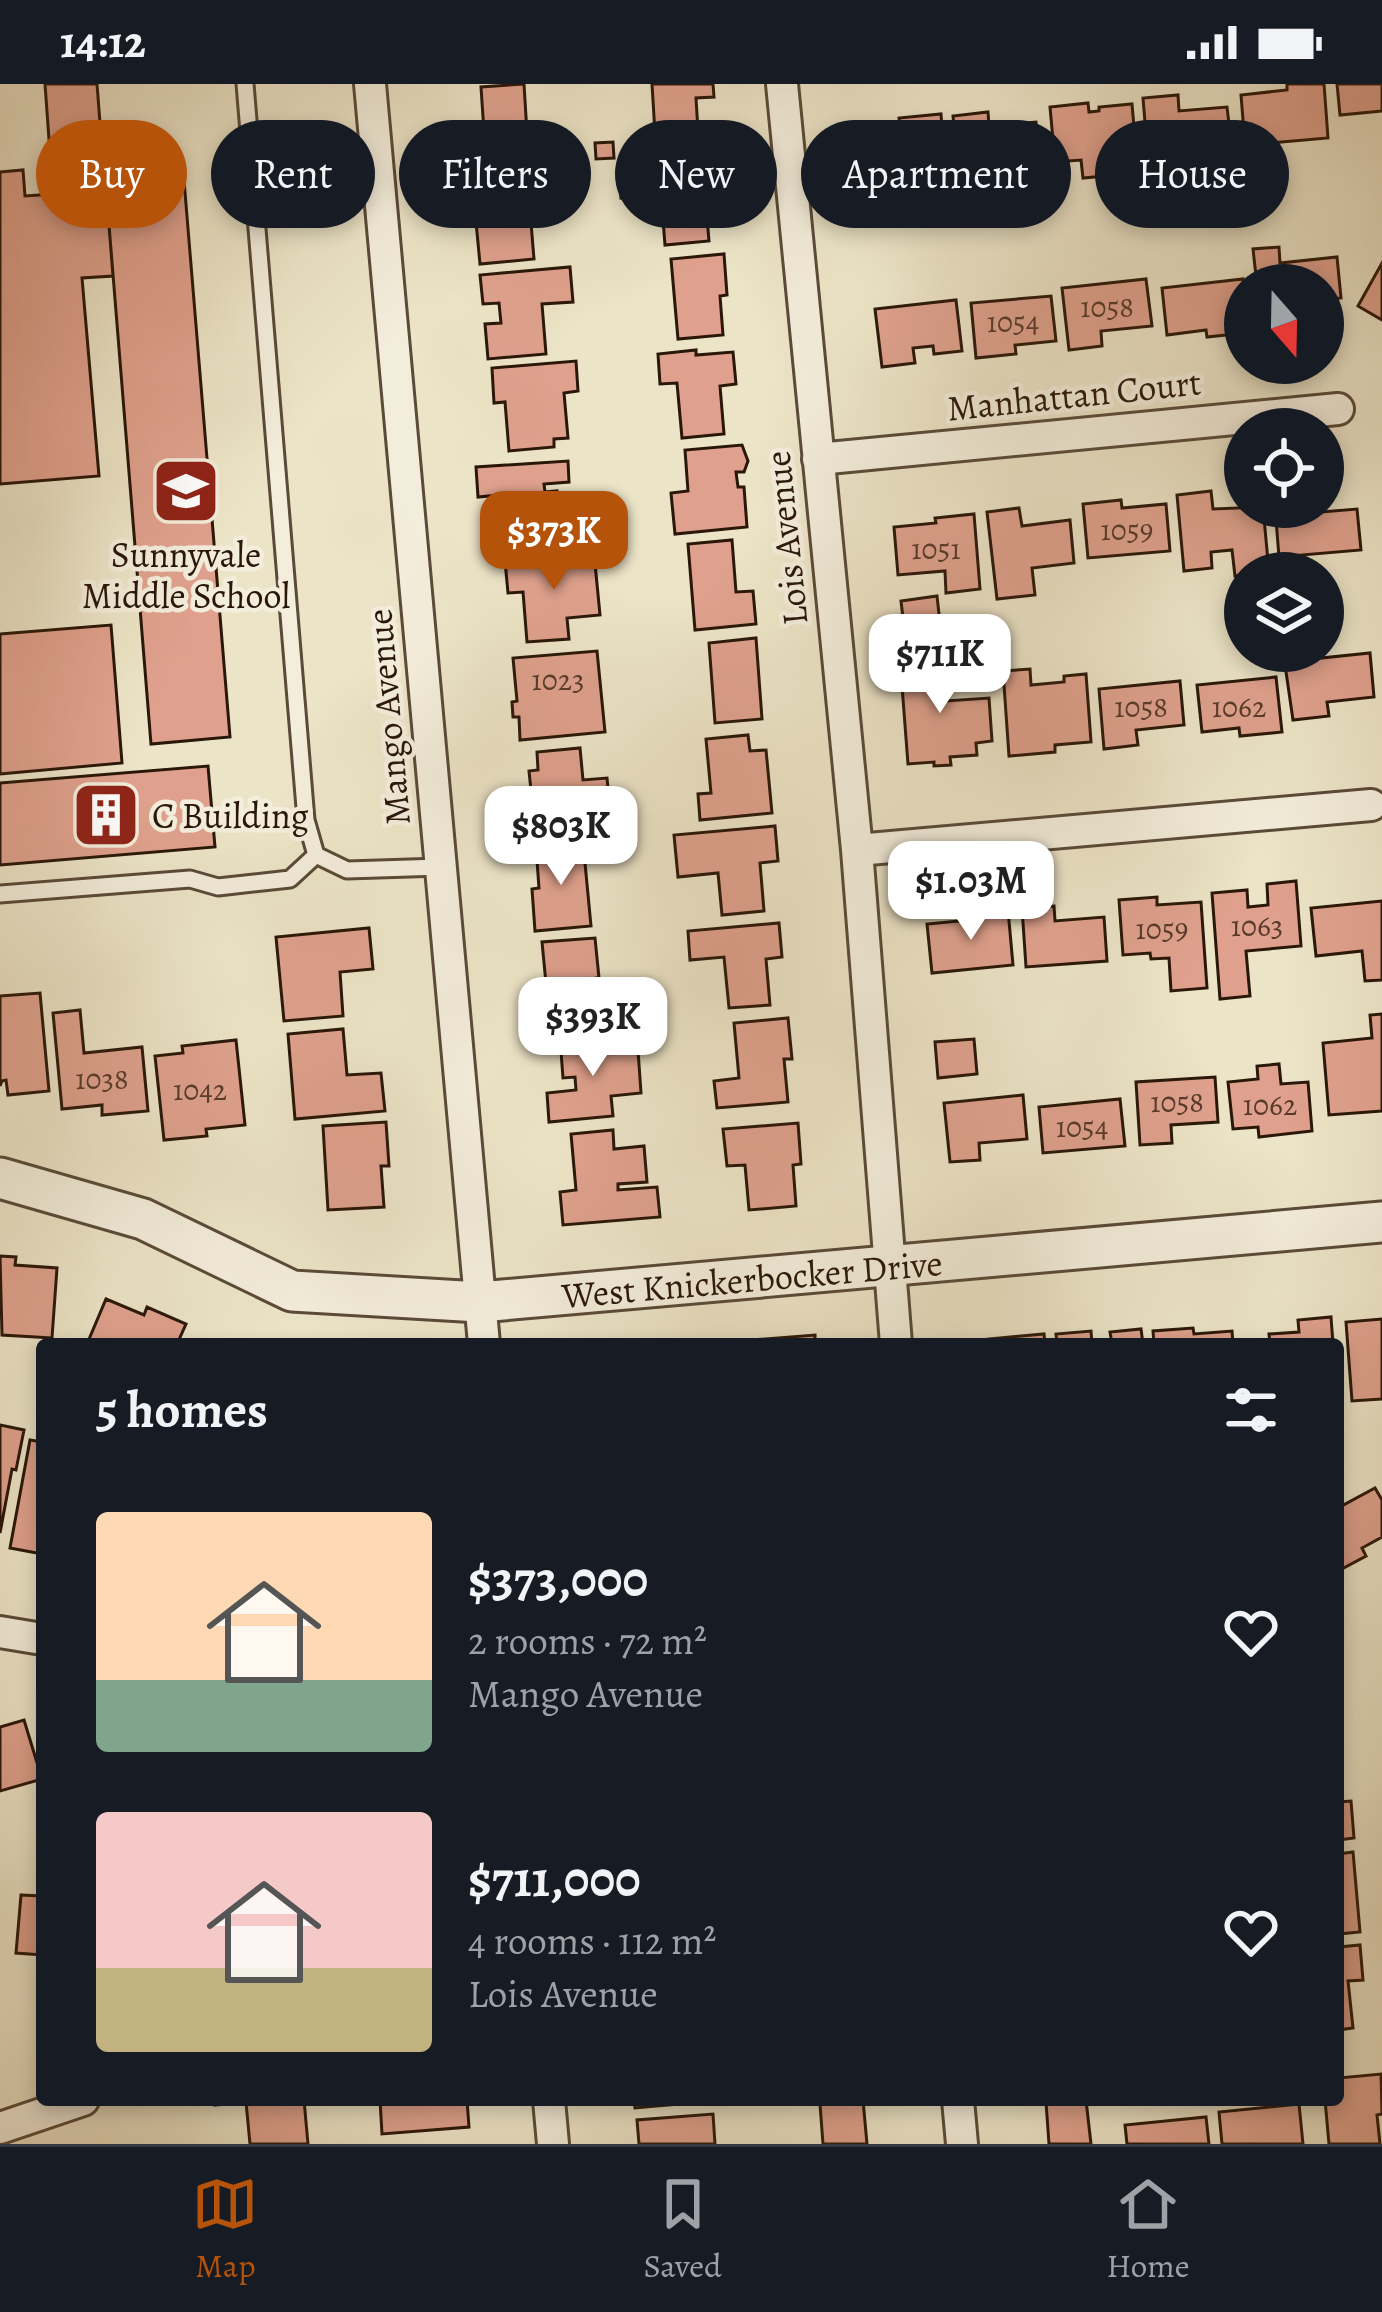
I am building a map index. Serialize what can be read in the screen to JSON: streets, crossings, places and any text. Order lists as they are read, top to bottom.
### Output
{
  "streets": {
    "street": [
      "Manhattan Court",
      "Lois Avenue",
      "Mango Avenue",
      "West Knickerbocker Drive"
    ]
  },
  "crossings": [
    ["Manhattan Court", "Lois Avenue"],
    ["Lois Avenue", "West Knickerbocker Drive"],
    ["Mango Avenue", "West Knickerbocker Drive"]
  ],
  "places": {
    "school or university": ["Sunnyvale Middle School"],
    "building": ["C Building"]
  },
  "house_numbers": [
    "1058",
    "1054",
    "1059",
    "1051",
    "1023",
    "1058",
    "1062",
    "1063",
    "1059",
    "1038",
    "1042",
    "1058",
    "1062",
    "1054"
  ],
  "north": "bottom",
  "page": {
    "status": "14:12",
    "chip": [
      "Buy",
      "Rent",
      "Filters",
      "New",
      "Apartment",
      "House"
    ],
    "price": [
      "$373K",
      "$711K",
      "$803K",
      "$1.03M",
      "$393K"
    ],
    "heading": "5 homes",
    "list": [
      {
        "name": "$373,000",
        "note": "2 rooms · 72 m² · Mango Avenue"
      },
      {
        "name": "$711,000",
        "note": "4 rooms · 112 m² · Lois Avenue"
      }
    ],
    "tabs": ["Map", "Saved", "Home"]
  }
}
